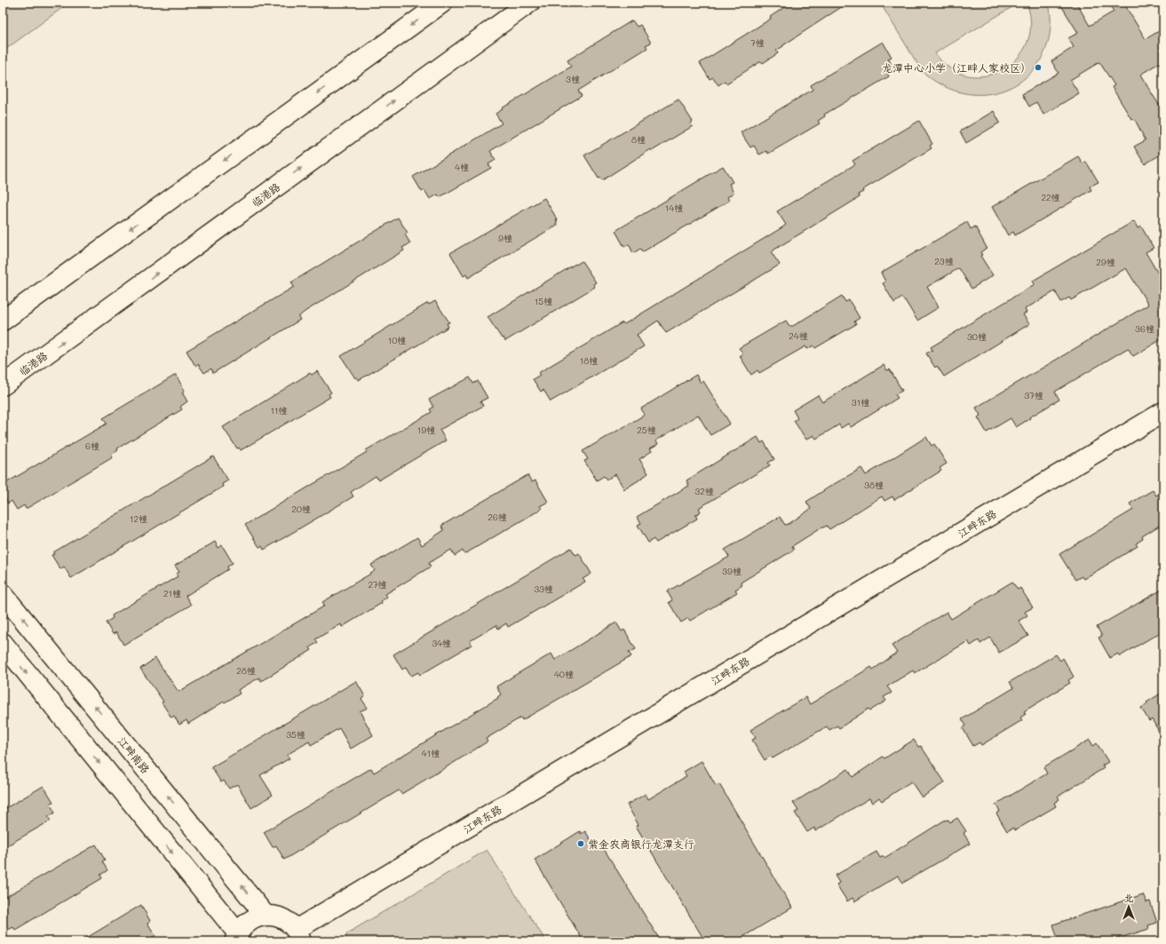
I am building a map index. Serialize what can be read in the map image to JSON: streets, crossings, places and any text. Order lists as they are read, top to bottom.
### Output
{
  "streets": {
    "street": ["临港路", "江畔东路", "江畔南路"]
  },
  "places": ["龙潭中心小学（江畔人家校区）", "紫金农商银行龙潭支行"],
  "house_numbers": [
    "7幢",
    "3幢",
    "8幢",
    "4幢",
    "22幢",
    "14幢",
    "9幢",
    "23幢",
    "29幢",
    "15幢",
    "36幢",
    "24幢",
    "30幢",
    "10幢",
    "18幢",
    "37幢",
    "31幢",
    "11幢",
    "19幢",
    "25幢",
    "6幢",
    "38幢",
    "32幢",
    "20幢",
    "26幢",
    "12幢",
    "39幢",
    "27幢",
    "33幢",
    "21幢",
    "34幢",
    "28幢",
    "40幢",
    "35幢",
    "41幢"
  ],
  "north": "top"
}
